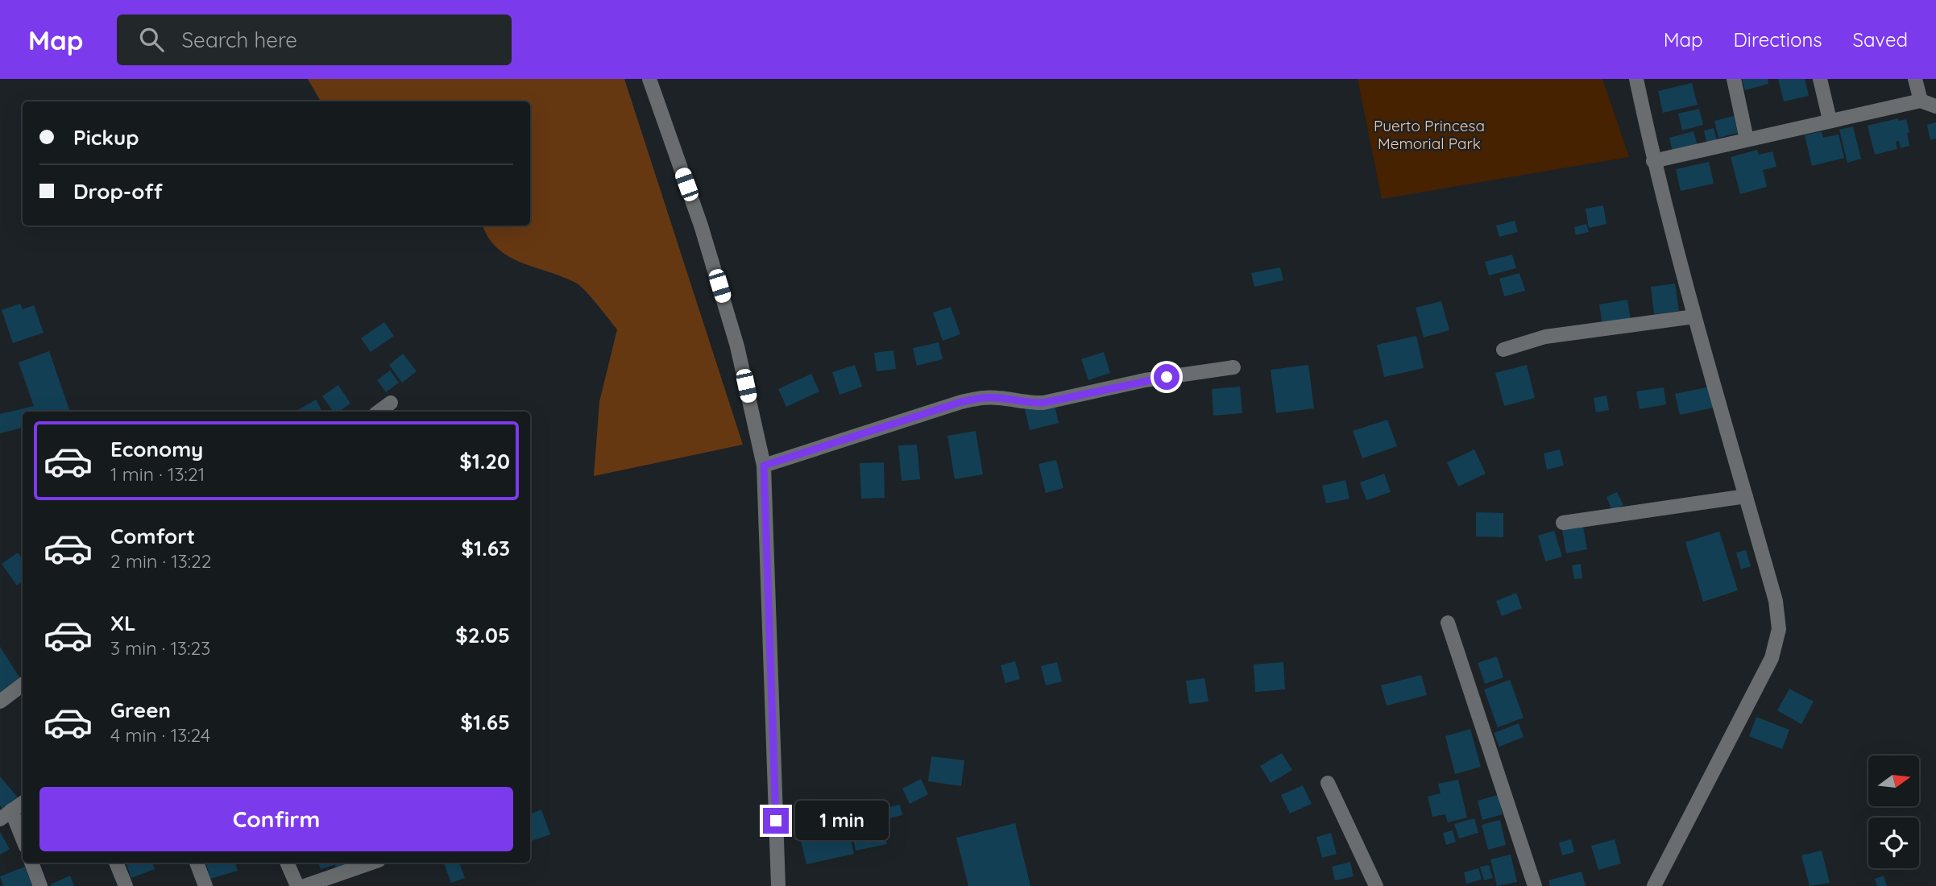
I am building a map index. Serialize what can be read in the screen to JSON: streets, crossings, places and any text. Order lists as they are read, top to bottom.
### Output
{
  "parks": ["Puerto Princesa Memorial Park"],
  "north": "right",
  "page": {
    "header": "Map",
    "search": "Search here",
    "nav": ["Map", "Directions", "Saved"],
    "banner": ["Pickup", "Drop-off"],
    "list": [
      {
        "name": "Economy",
        "note": "1 min · 13:21",
        "value": "$1.20"
      },
      {
        "name": "Comfort",
        "note": "2 min · 13:22",
        "value": "$1.63"
      },
      {
        "name": "XL",
        "note": "3 min · 13:23",
        "value": "$2.05"
      },
      {
        "name": "Green",
        "note": "4 min · 13:24",
        "value": "$1.65"
      }
    ],
    "buttons": "Confirm",
    "bubble": "1 min"
  }
}
